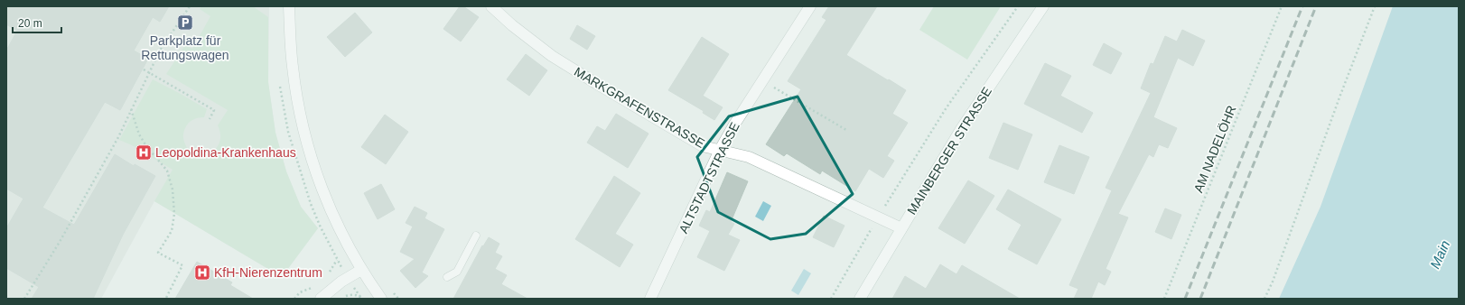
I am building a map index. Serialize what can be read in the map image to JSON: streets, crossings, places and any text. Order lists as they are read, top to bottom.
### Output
{
  "streets": {
    "street": ["MARKGRAFENSTRASSE", "MAINBERGER STRASSE", "ALTSTADTSTRASSE"],
    "path": ["AM NADELÖHR"]
  },
  "crossings": [
    ["MARKGRAFENSTRASSE", "MAINBERGER STRASSE"],
    ["MARKGRAFENSTRASSE", "ALTSTADTSTRASSE"]
  ],
  "water": ["Main"],
  "places": {
    "parking": ["Parkplatz für Rettungswagen"],
    "hospital": ["Leopoldina-Krankenhaus", "KfH-Nierenzentrum"]
  },
  "scale_bar": "20 m"
}
